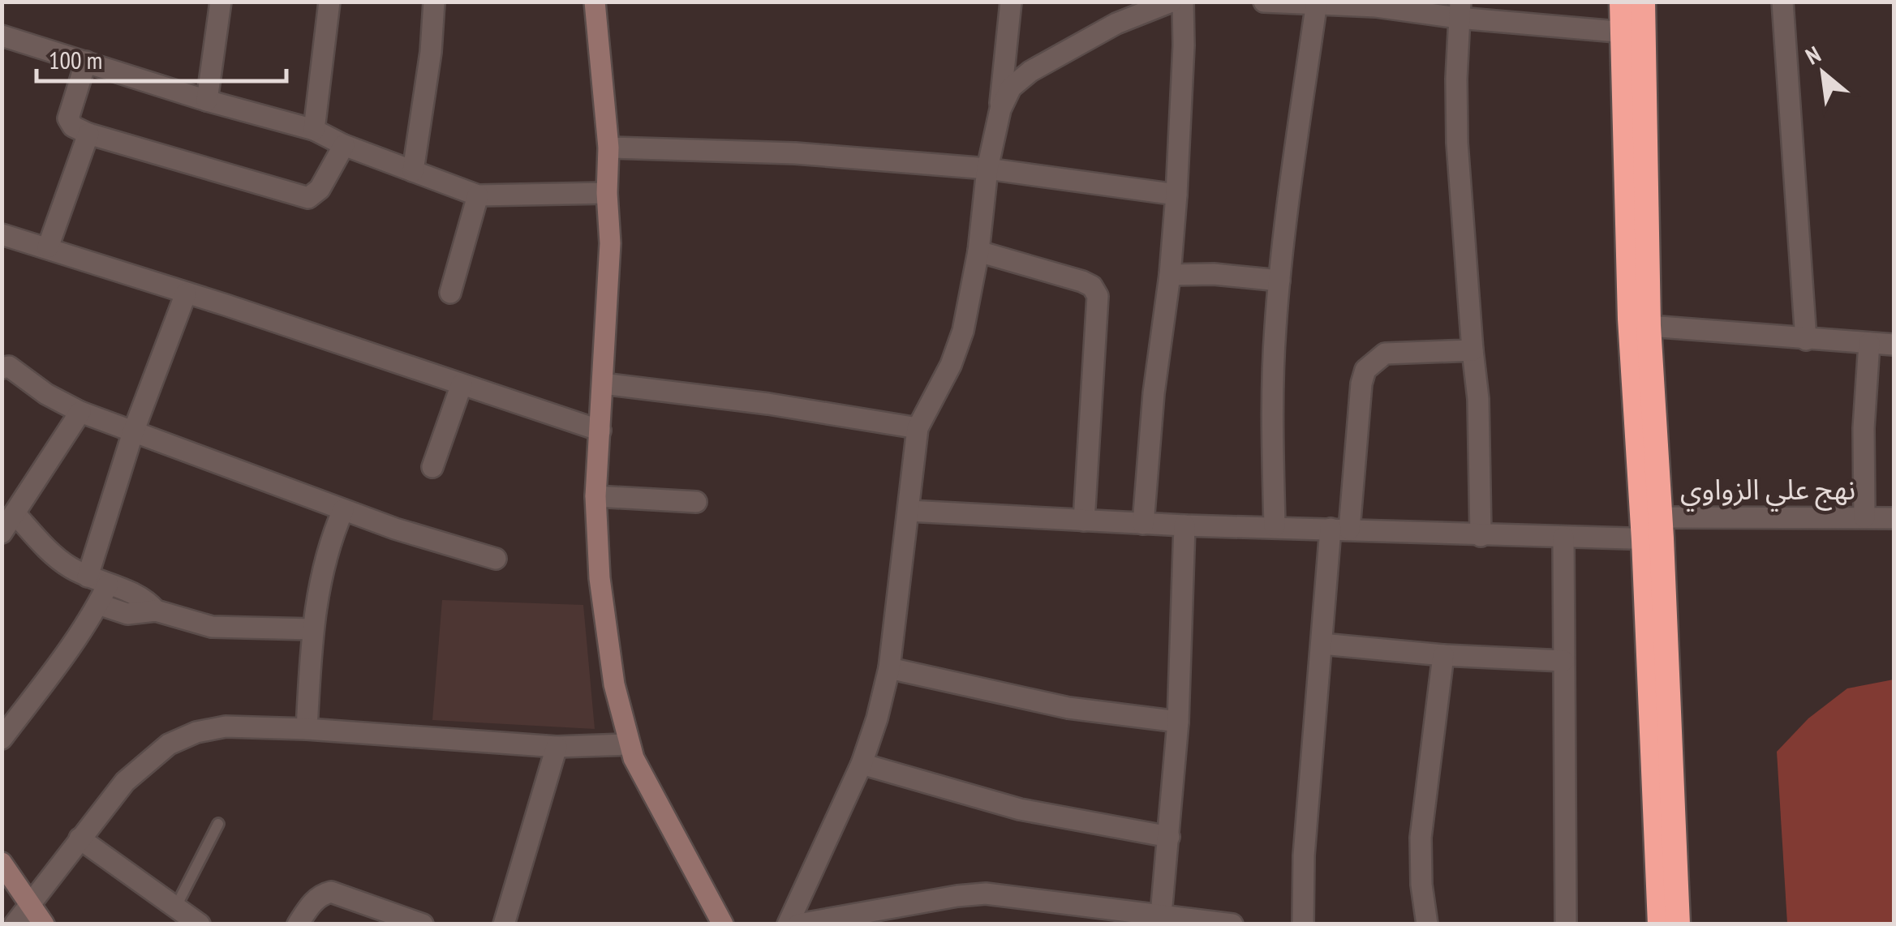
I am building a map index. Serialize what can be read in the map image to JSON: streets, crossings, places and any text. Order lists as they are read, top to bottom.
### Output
{
  "streets": {
    "street": ["نهج علي الزواوي"]
  },
  "scale_bar": "100 m",
  "north": "top left"
}
